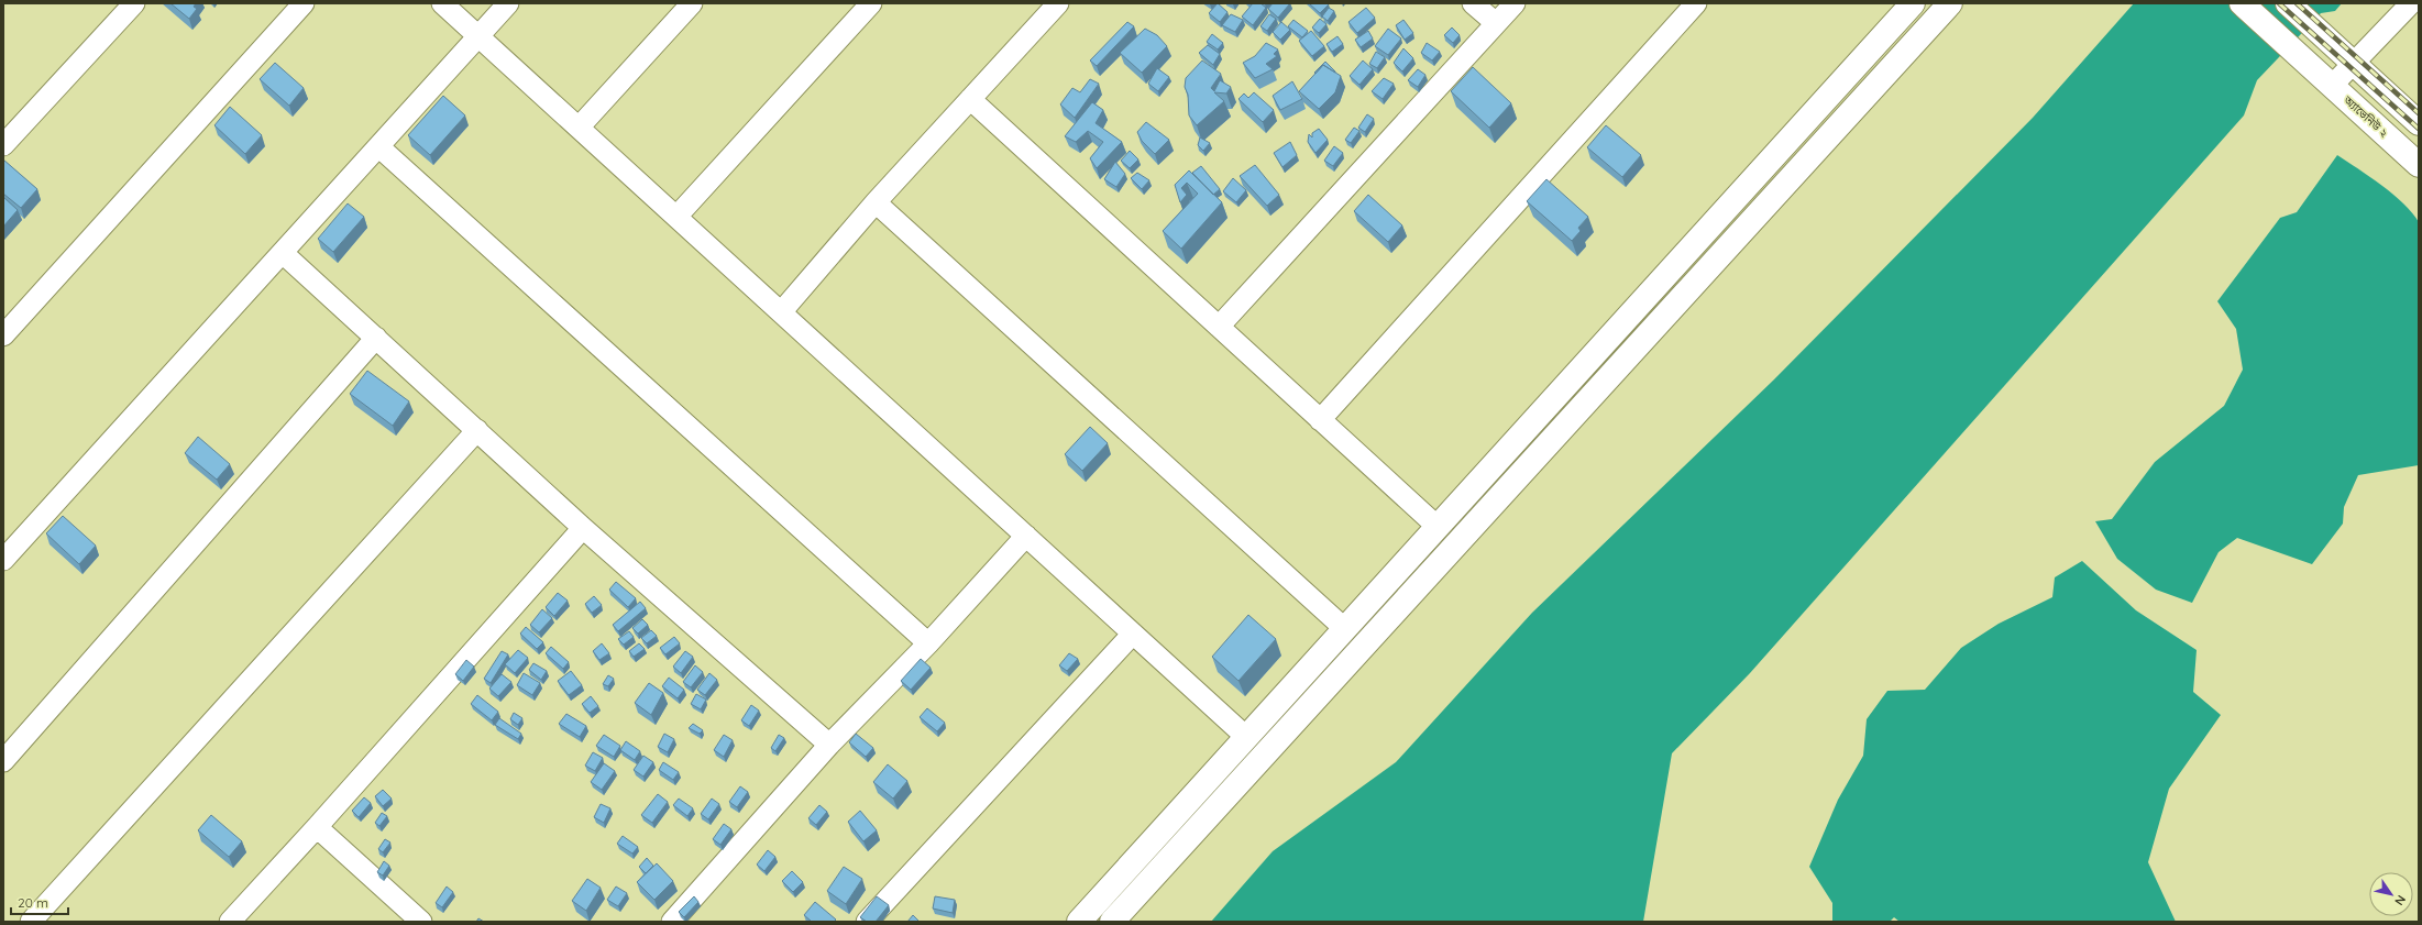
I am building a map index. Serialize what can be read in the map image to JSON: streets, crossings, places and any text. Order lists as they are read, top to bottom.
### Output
{
  "streets": {
    "street": ["অ্যাভেনিউ ২"]
  },
  "scale_bar": "20 m",
  "north": "bottom right"
}
